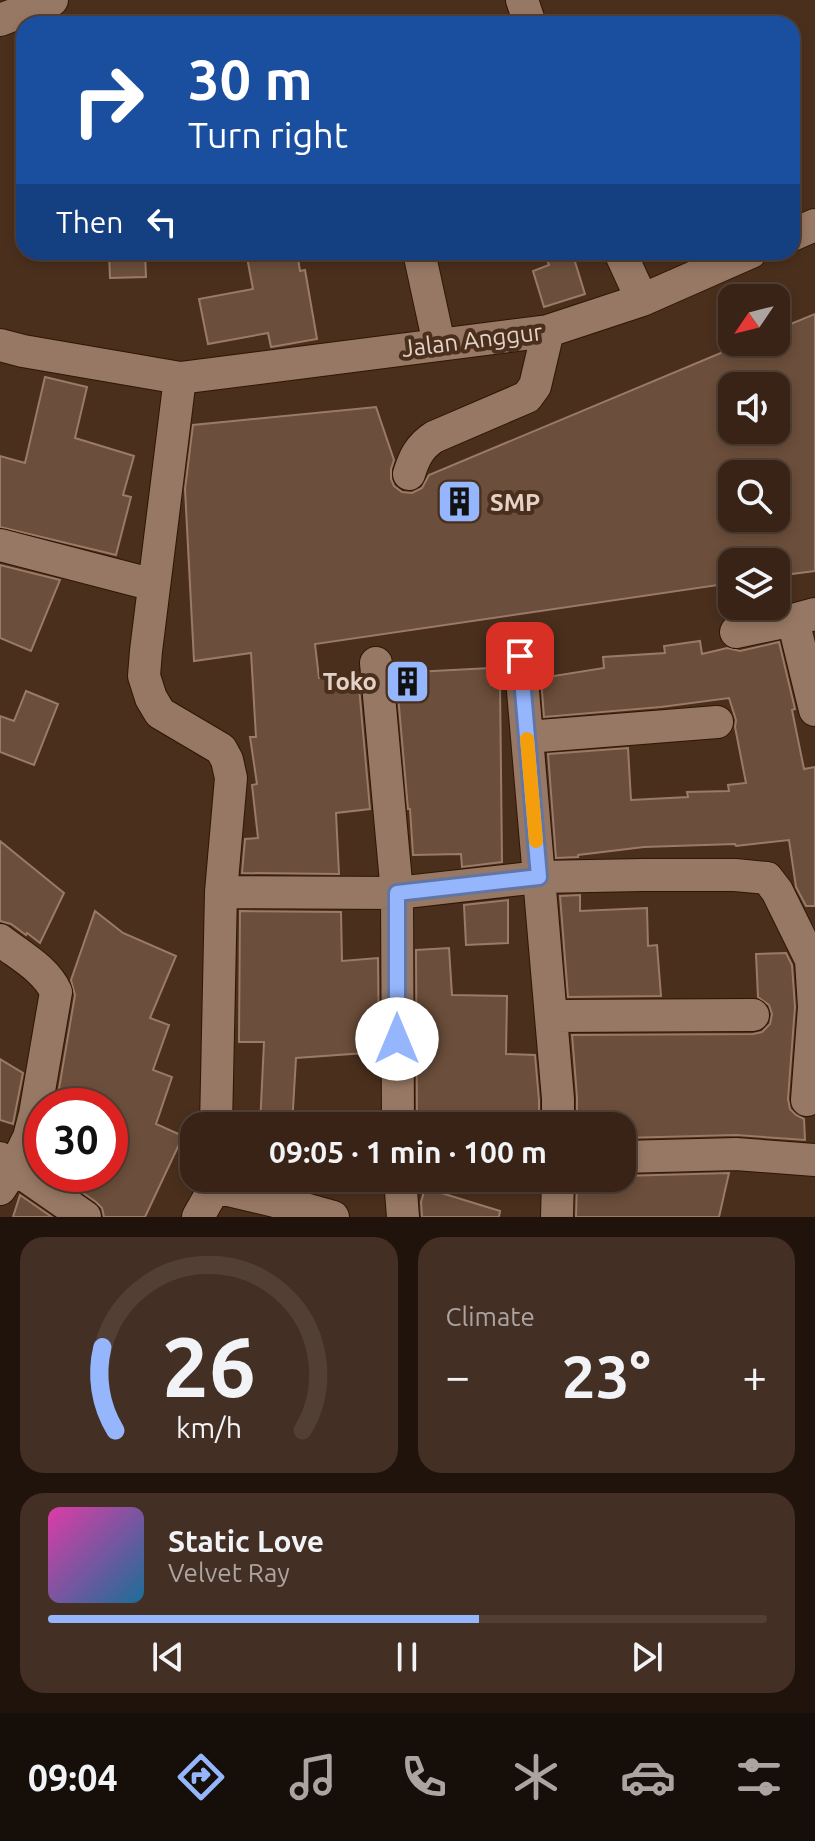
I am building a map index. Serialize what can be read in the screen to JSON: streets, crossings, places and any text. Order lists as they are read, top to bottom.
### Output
{
  "streets": {
    "street": ["Jalan Anggur"]
  },
  "places": {
    "building": ["SMP", "Toko"]
  },
  "north": "bottom left",
  "page": {
    "turn": ["30 m", "Turn right"],
    "then": "Then",
    "limit": "30",
    "trip": "09:05 · 1 min · 100 m",
    "tile": "Climate",
    "heat": ["−", "23°", "+"],
    "song": ["Static Love", "Velvet Ray"],
    "tabs": "09:04",
    "gauge": ["26", "km/h"]
  }
}
